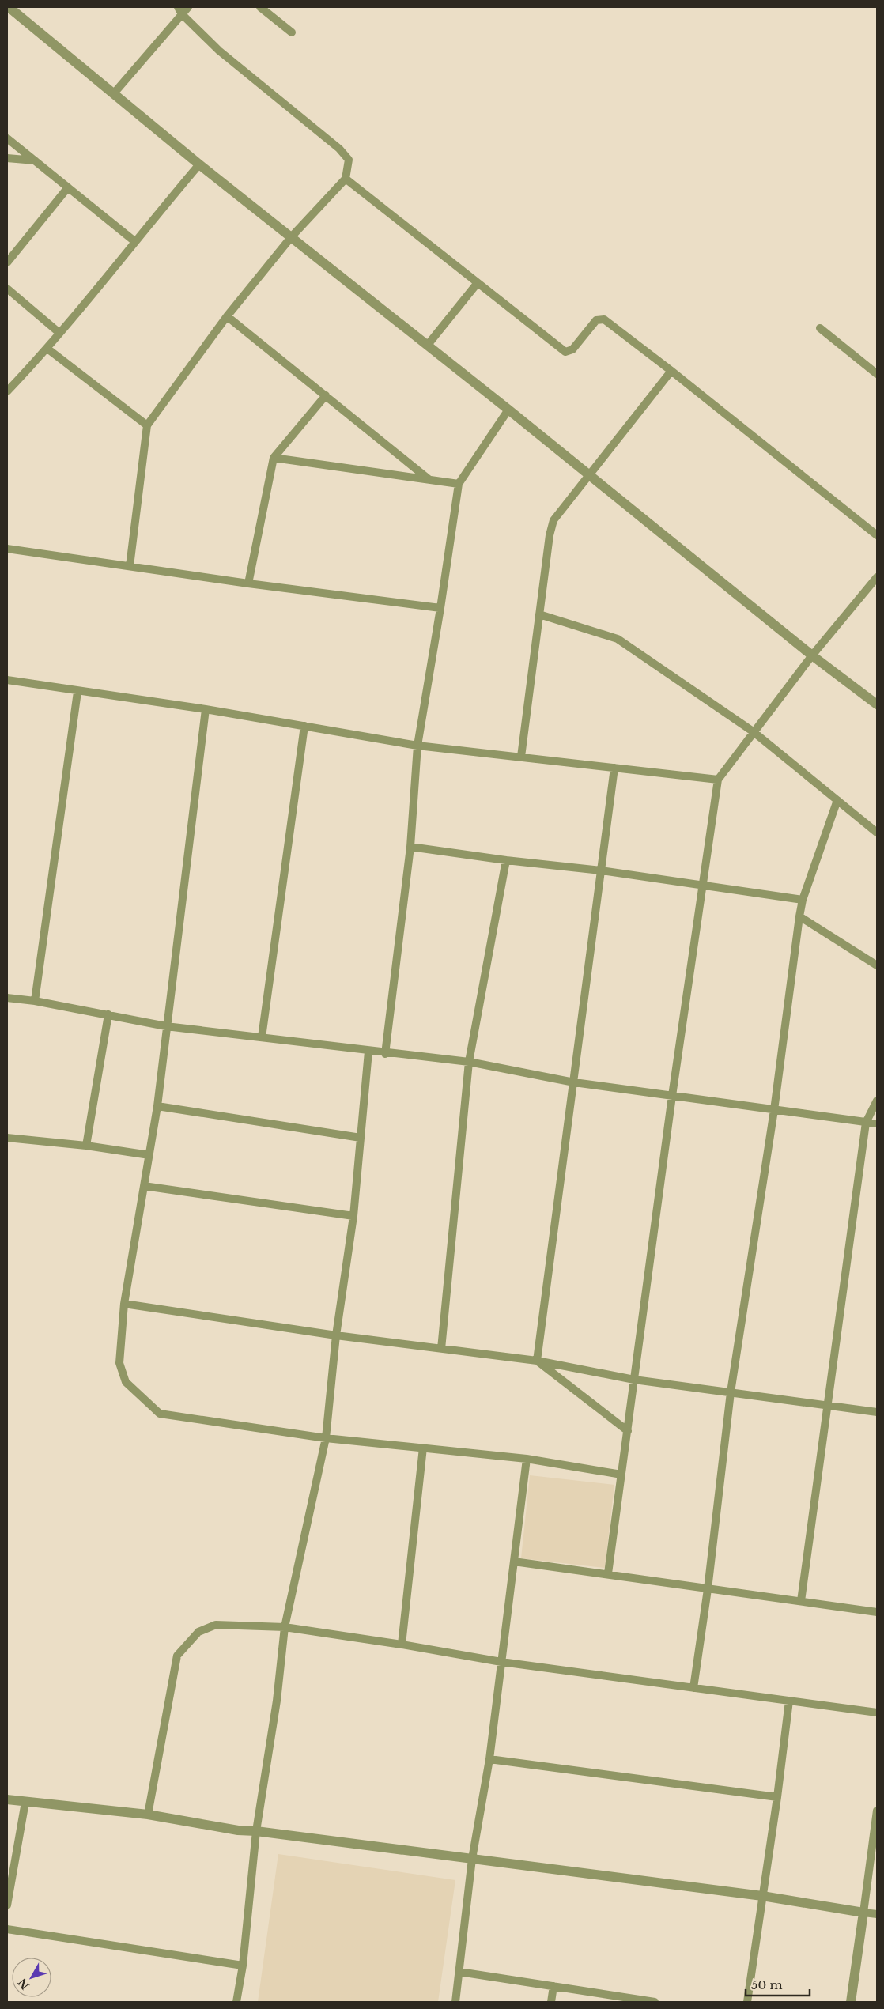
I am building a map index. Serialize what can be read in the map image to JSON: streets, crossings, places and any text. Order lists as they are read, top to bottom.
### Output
{
  "scale_bar": "50 m",
  "north": "bottom left"
}
